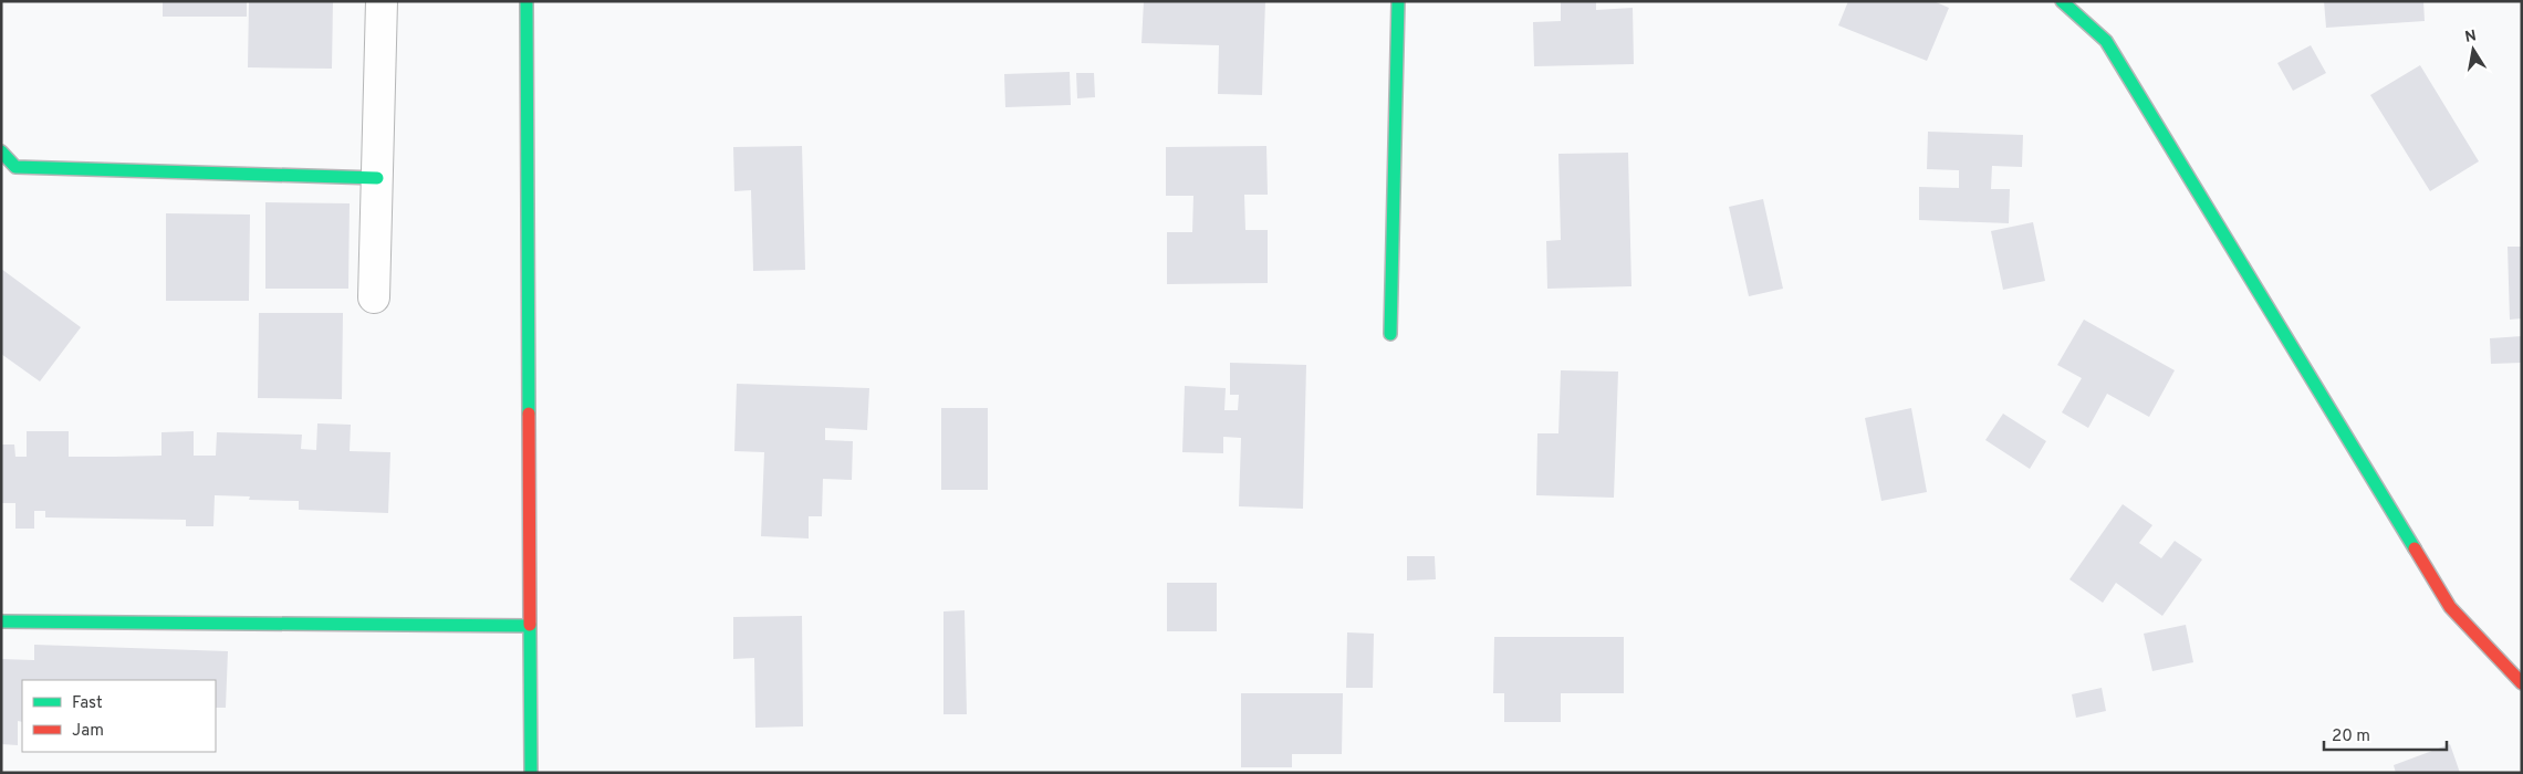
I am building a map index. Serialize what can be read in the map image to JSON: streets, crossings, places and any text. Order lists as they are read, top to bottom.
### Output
{
  "legend": ["Fast", "Jam"],
  "scale_bar": "20 m",
  "north": "top"
}
